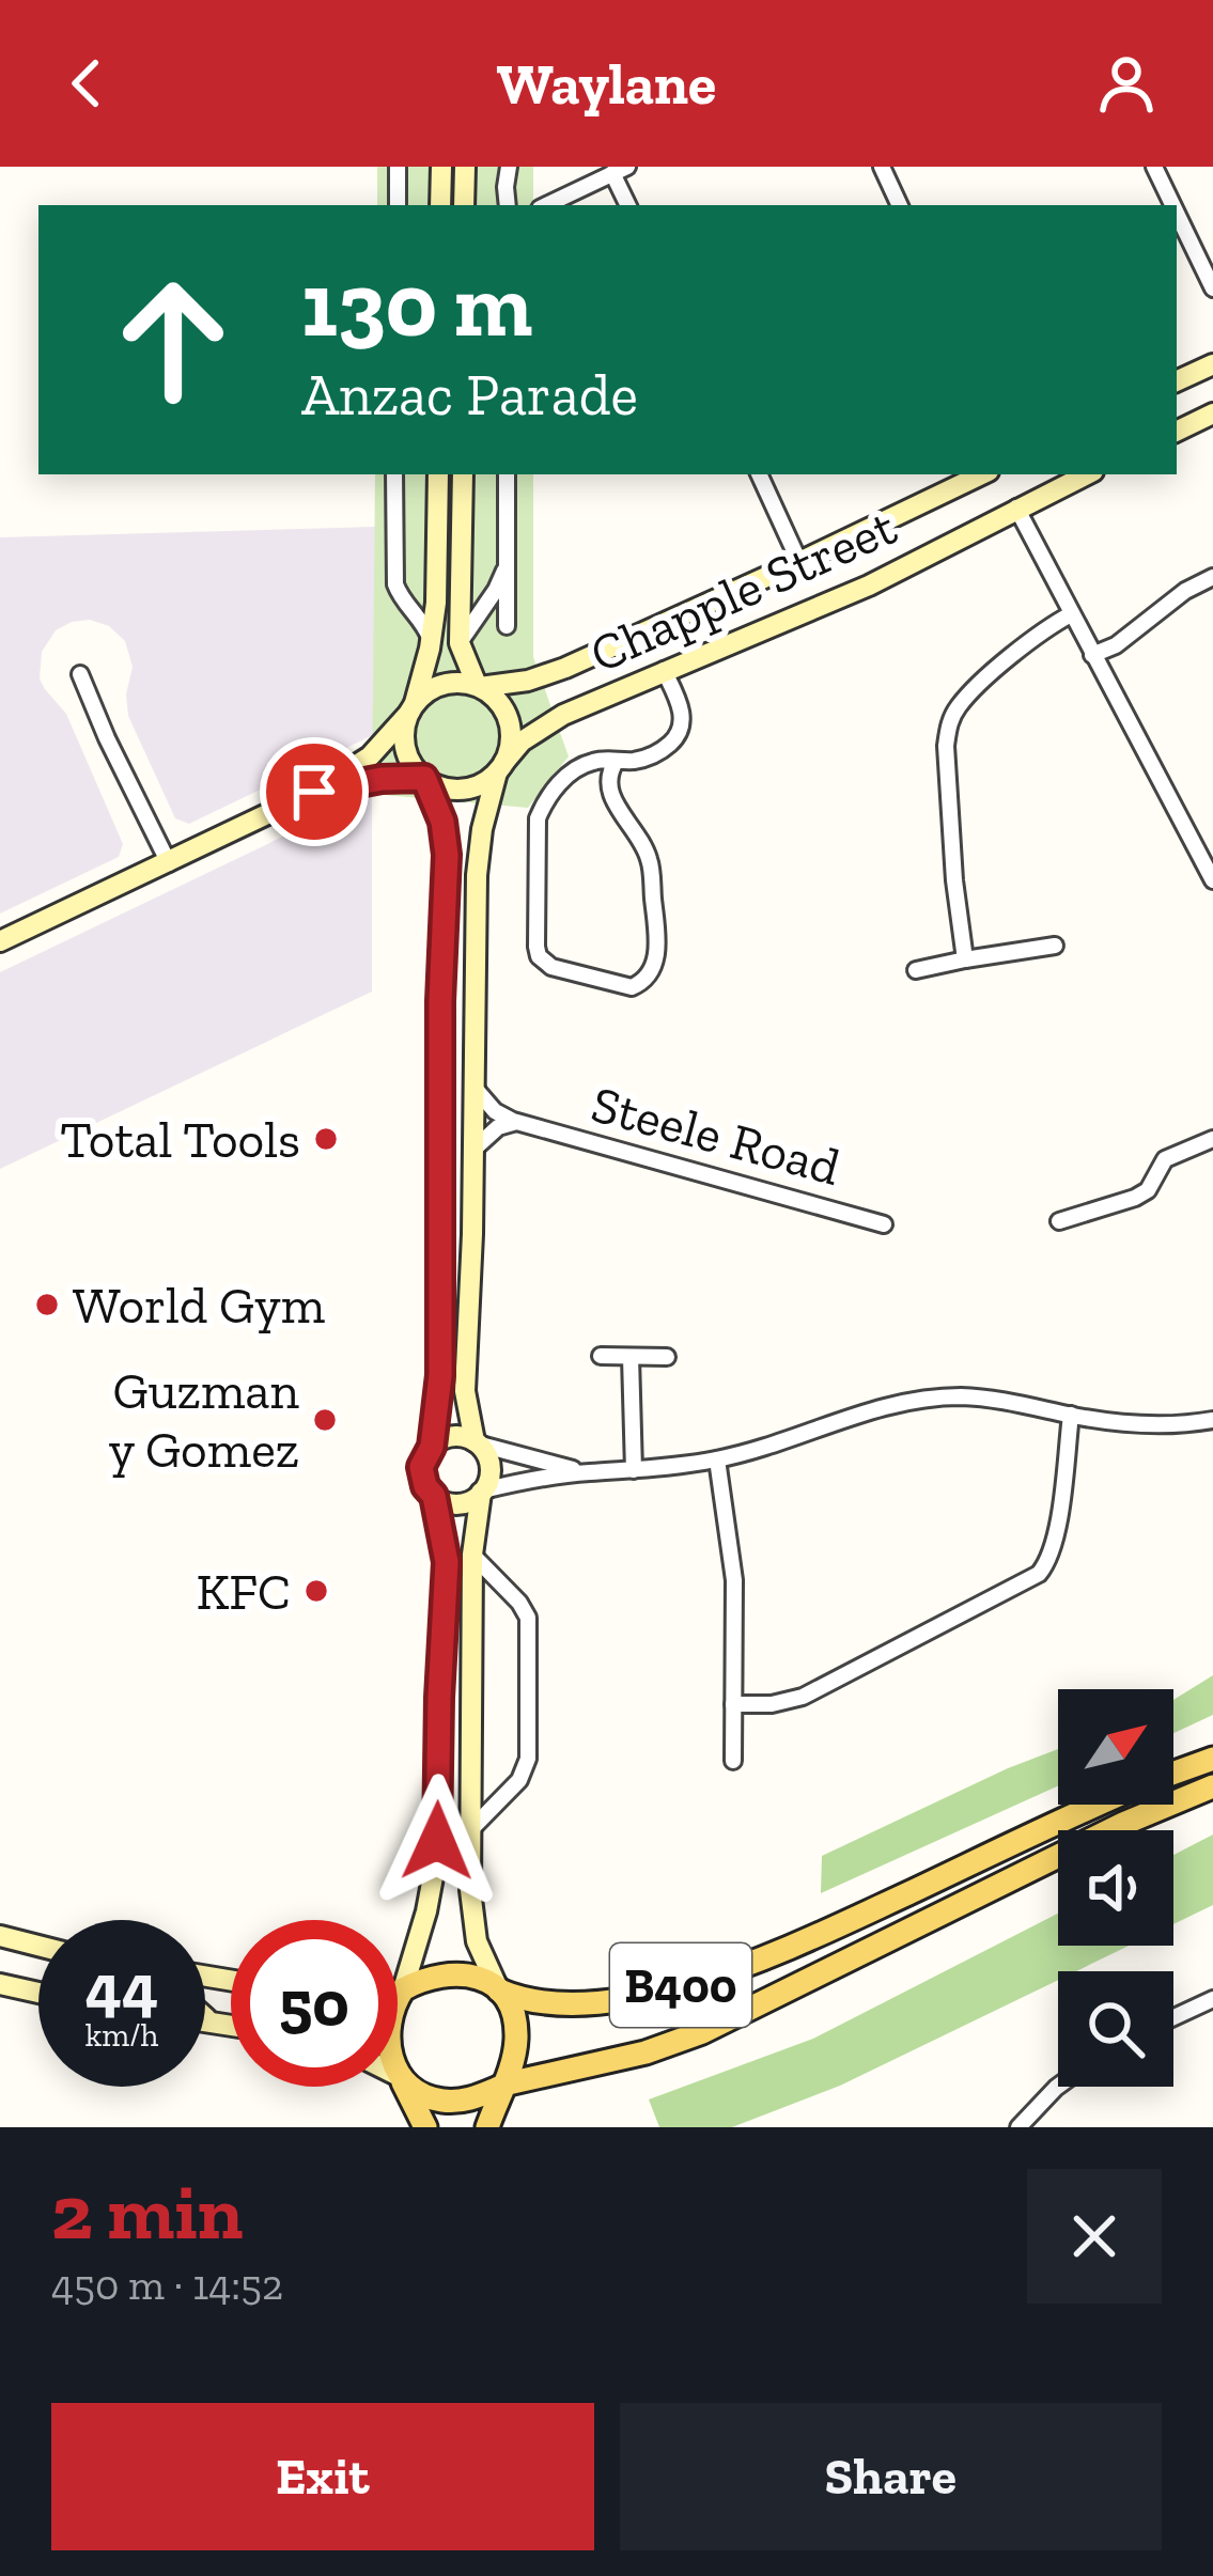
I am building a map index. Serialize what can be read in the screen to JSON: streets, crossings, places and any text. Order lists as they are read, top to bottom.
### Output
{
  "streets": {
    "main road": ["Chapple Street", "B400"],
    "street": ["Steele Road"]
  },
  "places": [
    "Total Tools",
    "World Gym",
    "Guzman y Gomez",
    "KFC"
  ],
  "north": "top right",
  "page": {
    "header": "Waylane",
    "turn": ["130 m", "Anzac Parade"],
    "speed": "44 km/h",
    "limit": "50",
    "heading": ["2 min", "450 m · 14:52"],
    "buttons": ["Exit", "Share"]
  }
}
